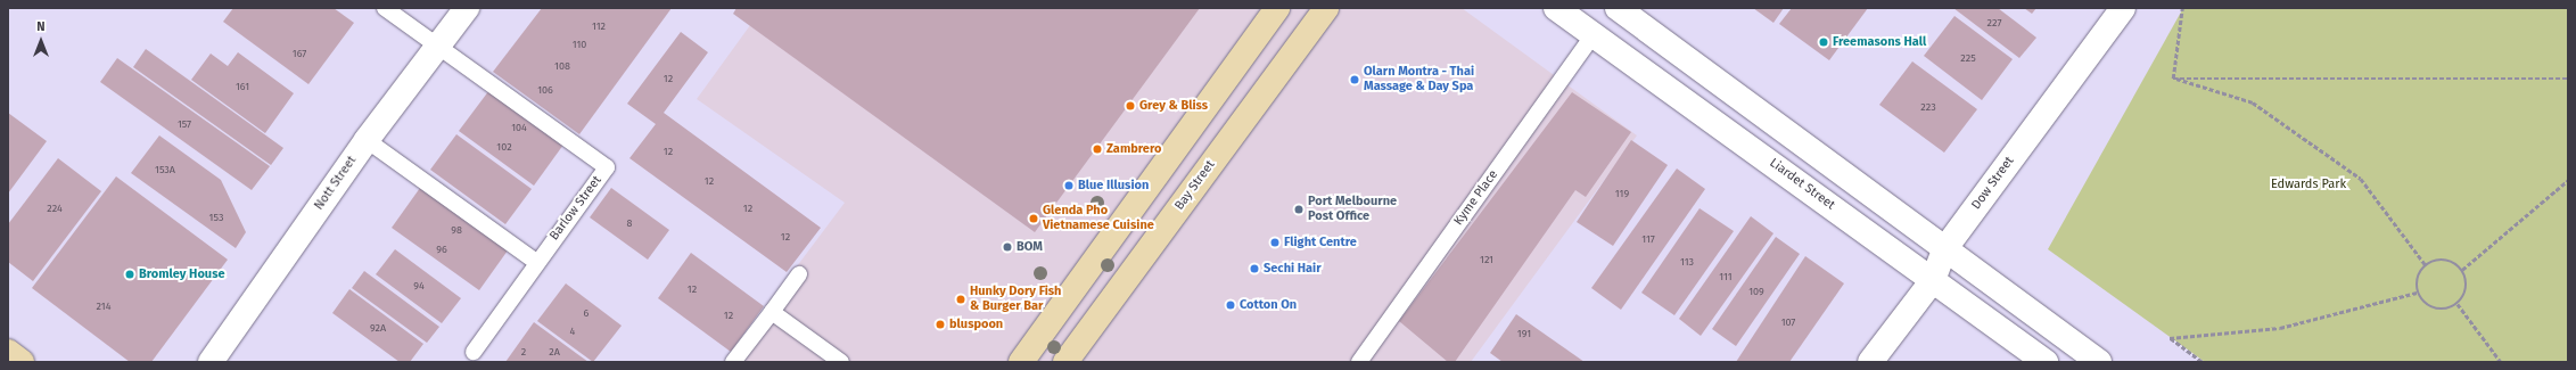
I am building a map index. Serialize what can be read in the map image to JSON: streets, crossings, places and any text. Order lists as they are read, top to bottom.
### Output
{
  "streets": {
    "main road": ["Bay Street"],
    "street": ["Nott Street", "Dow Street", "Liardet Street"],
    "lane": ["Kyme Place", "Barlow Street"]
  },
  "crossings": [
    ["Nott Street", "Barlow Street"],
    ["Dow Street", "Liardet Street"],
    ["Liardet Street", "Kyme Place"]
  ],
  "parks": ["Edwards Park"],
  "places": [
    "Freemasons Hall",
    "Olarn Montra - Thai Massage & Day Spa",
    "Grey & Bliss",
    "Zambrero",
    "Blue Illusion",
    "Port Melbourne Post Office",
    "Glenda Pho Vietnamese Cuisine",
    "Flight Centre",
    "BOM",
    "Sechi Hair",
    "Bromley House",
    "Hunky Dory Fish & Burger Bar",
    "Cotton On",
    "bluspoon"
  ],
  "house_numbers": [
    "227",
    "112",
    "110",
    "167",
    "225",
    "108",
    "12",
    "161",
    "106",
    "223",
    "157",
    "104",
    "102",
    "12",
    "153A",
    "12",
    "119",
    "224",
    "12",
    "153",
    "8",
    "98",
    "12",
    "117",
    "96",
    "121",
    "113",
    "111",
    "94",
    "12",
    "109",
    "214",
    "6",
    "12",
    "107",
    "92A",
    "4",
    "191",
    "2",
    "2A"
  ],
  "north": "top"
}
